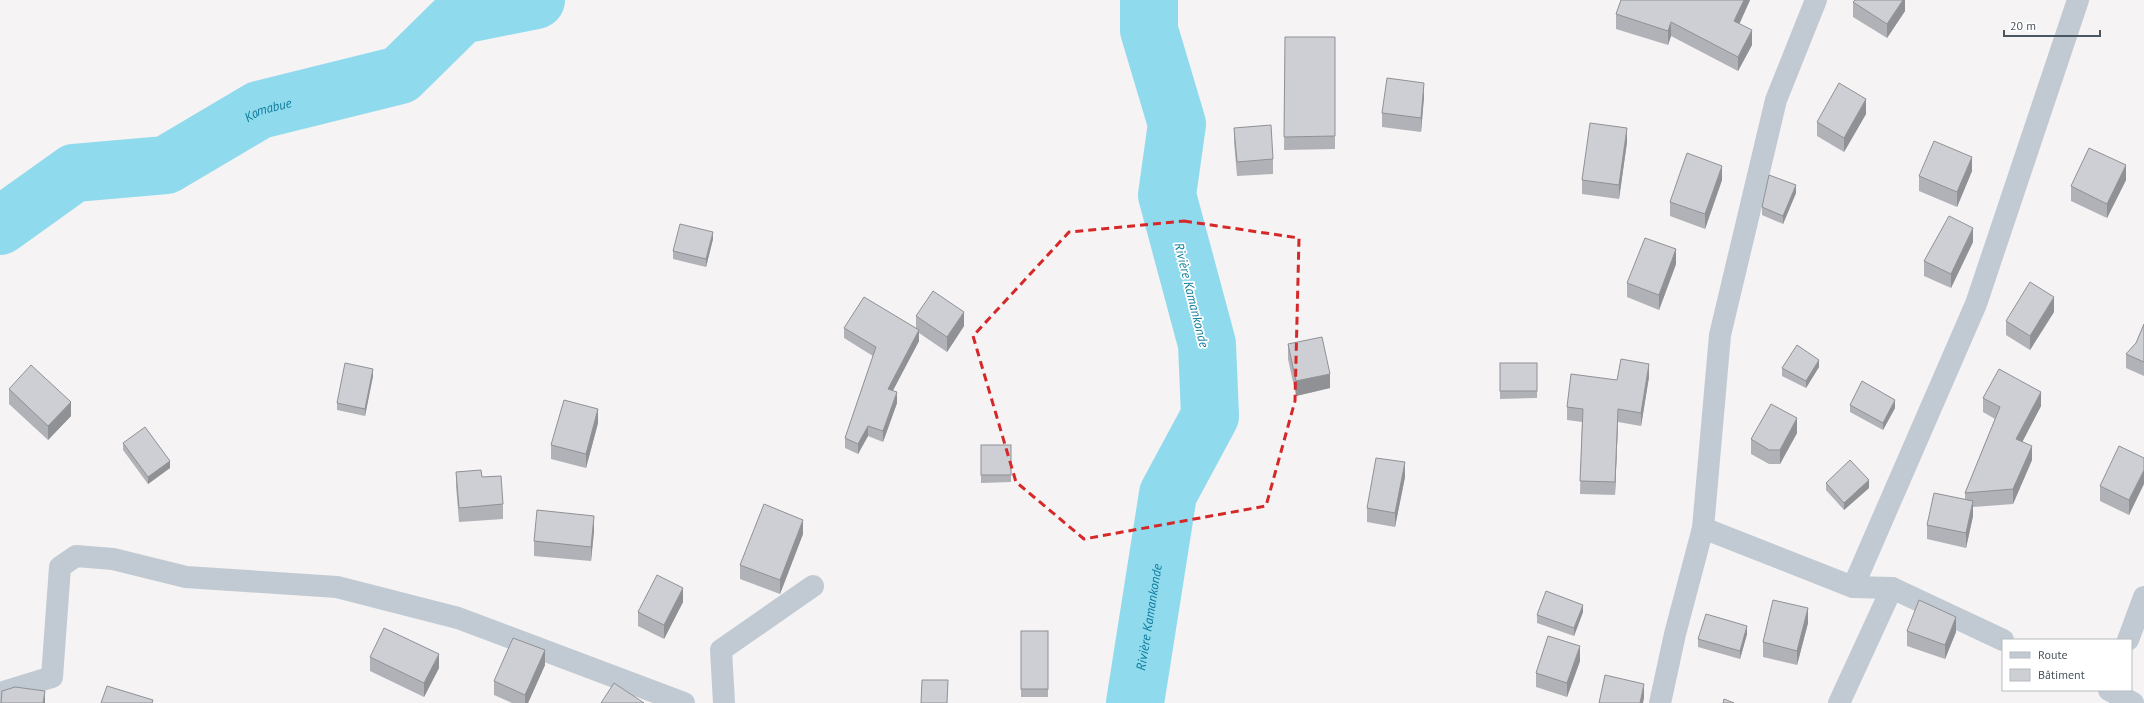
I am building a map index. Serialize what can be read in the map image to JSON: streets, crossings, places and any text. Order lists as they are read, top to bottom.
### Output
{
  "water": ["Kamabue", "Rivière Kamankonde"],
  "legend": ["Route", "Bâtiment"],
  "scale_bar": "20 m"
}
